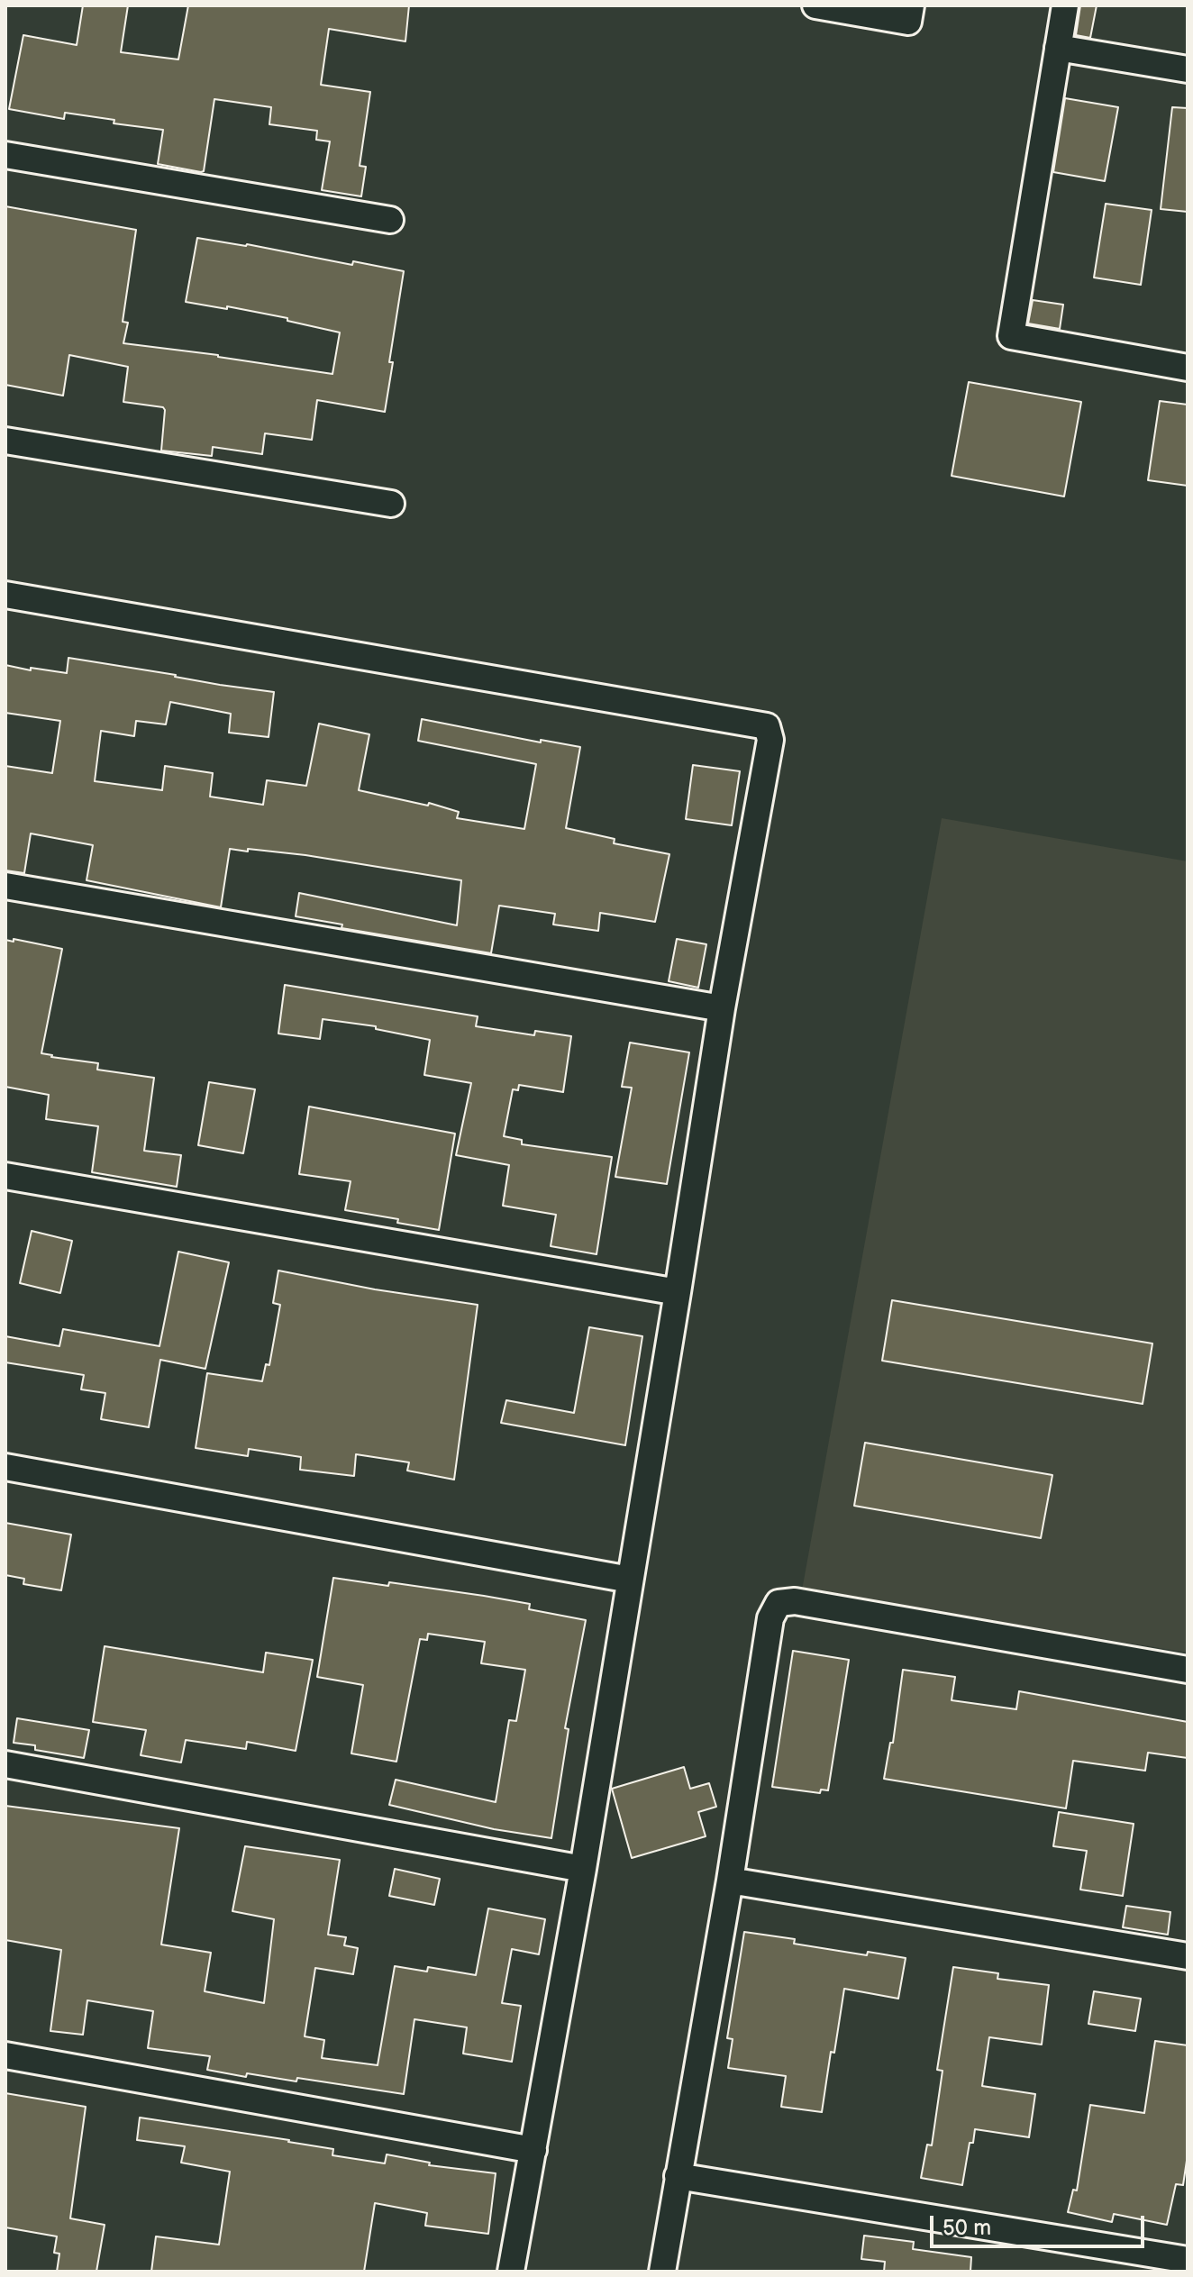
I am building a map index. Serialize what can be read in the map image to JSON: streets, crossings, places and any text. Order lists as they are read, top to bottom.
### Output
{
  "scale_bar": "50 m"
}
